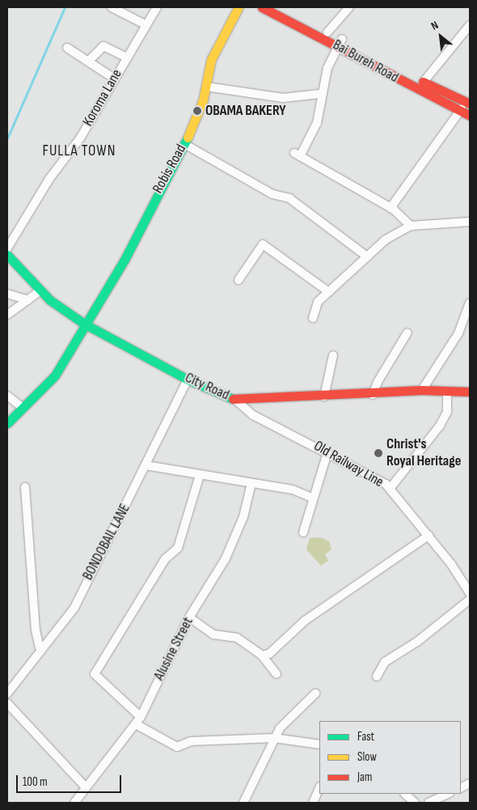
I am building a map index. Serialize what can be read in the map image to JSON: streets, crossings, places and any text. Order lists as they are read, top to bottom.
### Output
{
  "streets": {
    "main road": ["Bai Bureh Road", "Robis Road", "City Road"],
    "street": [
      "Koroma Lane",
      "Old Railway Line",
      "BONDOBAIL LANE",
      "Alusine Street"
    ]
  },
  "crossings": [
    ["Robis Road", "City Road"],
    ["City Road", "Old Railway Line"],
    ["City Road", "BONDOBAIL LANE"]
  ],
  "districts": ["FULLA TOWN"],
  "places": ["OBAMA BAKERY", "Christ's Royal Heritage"],
  "legend": ["Fast", "Slow", "Jam"],
  "scale_bar": "100 m",
  "north": "top left"
}
